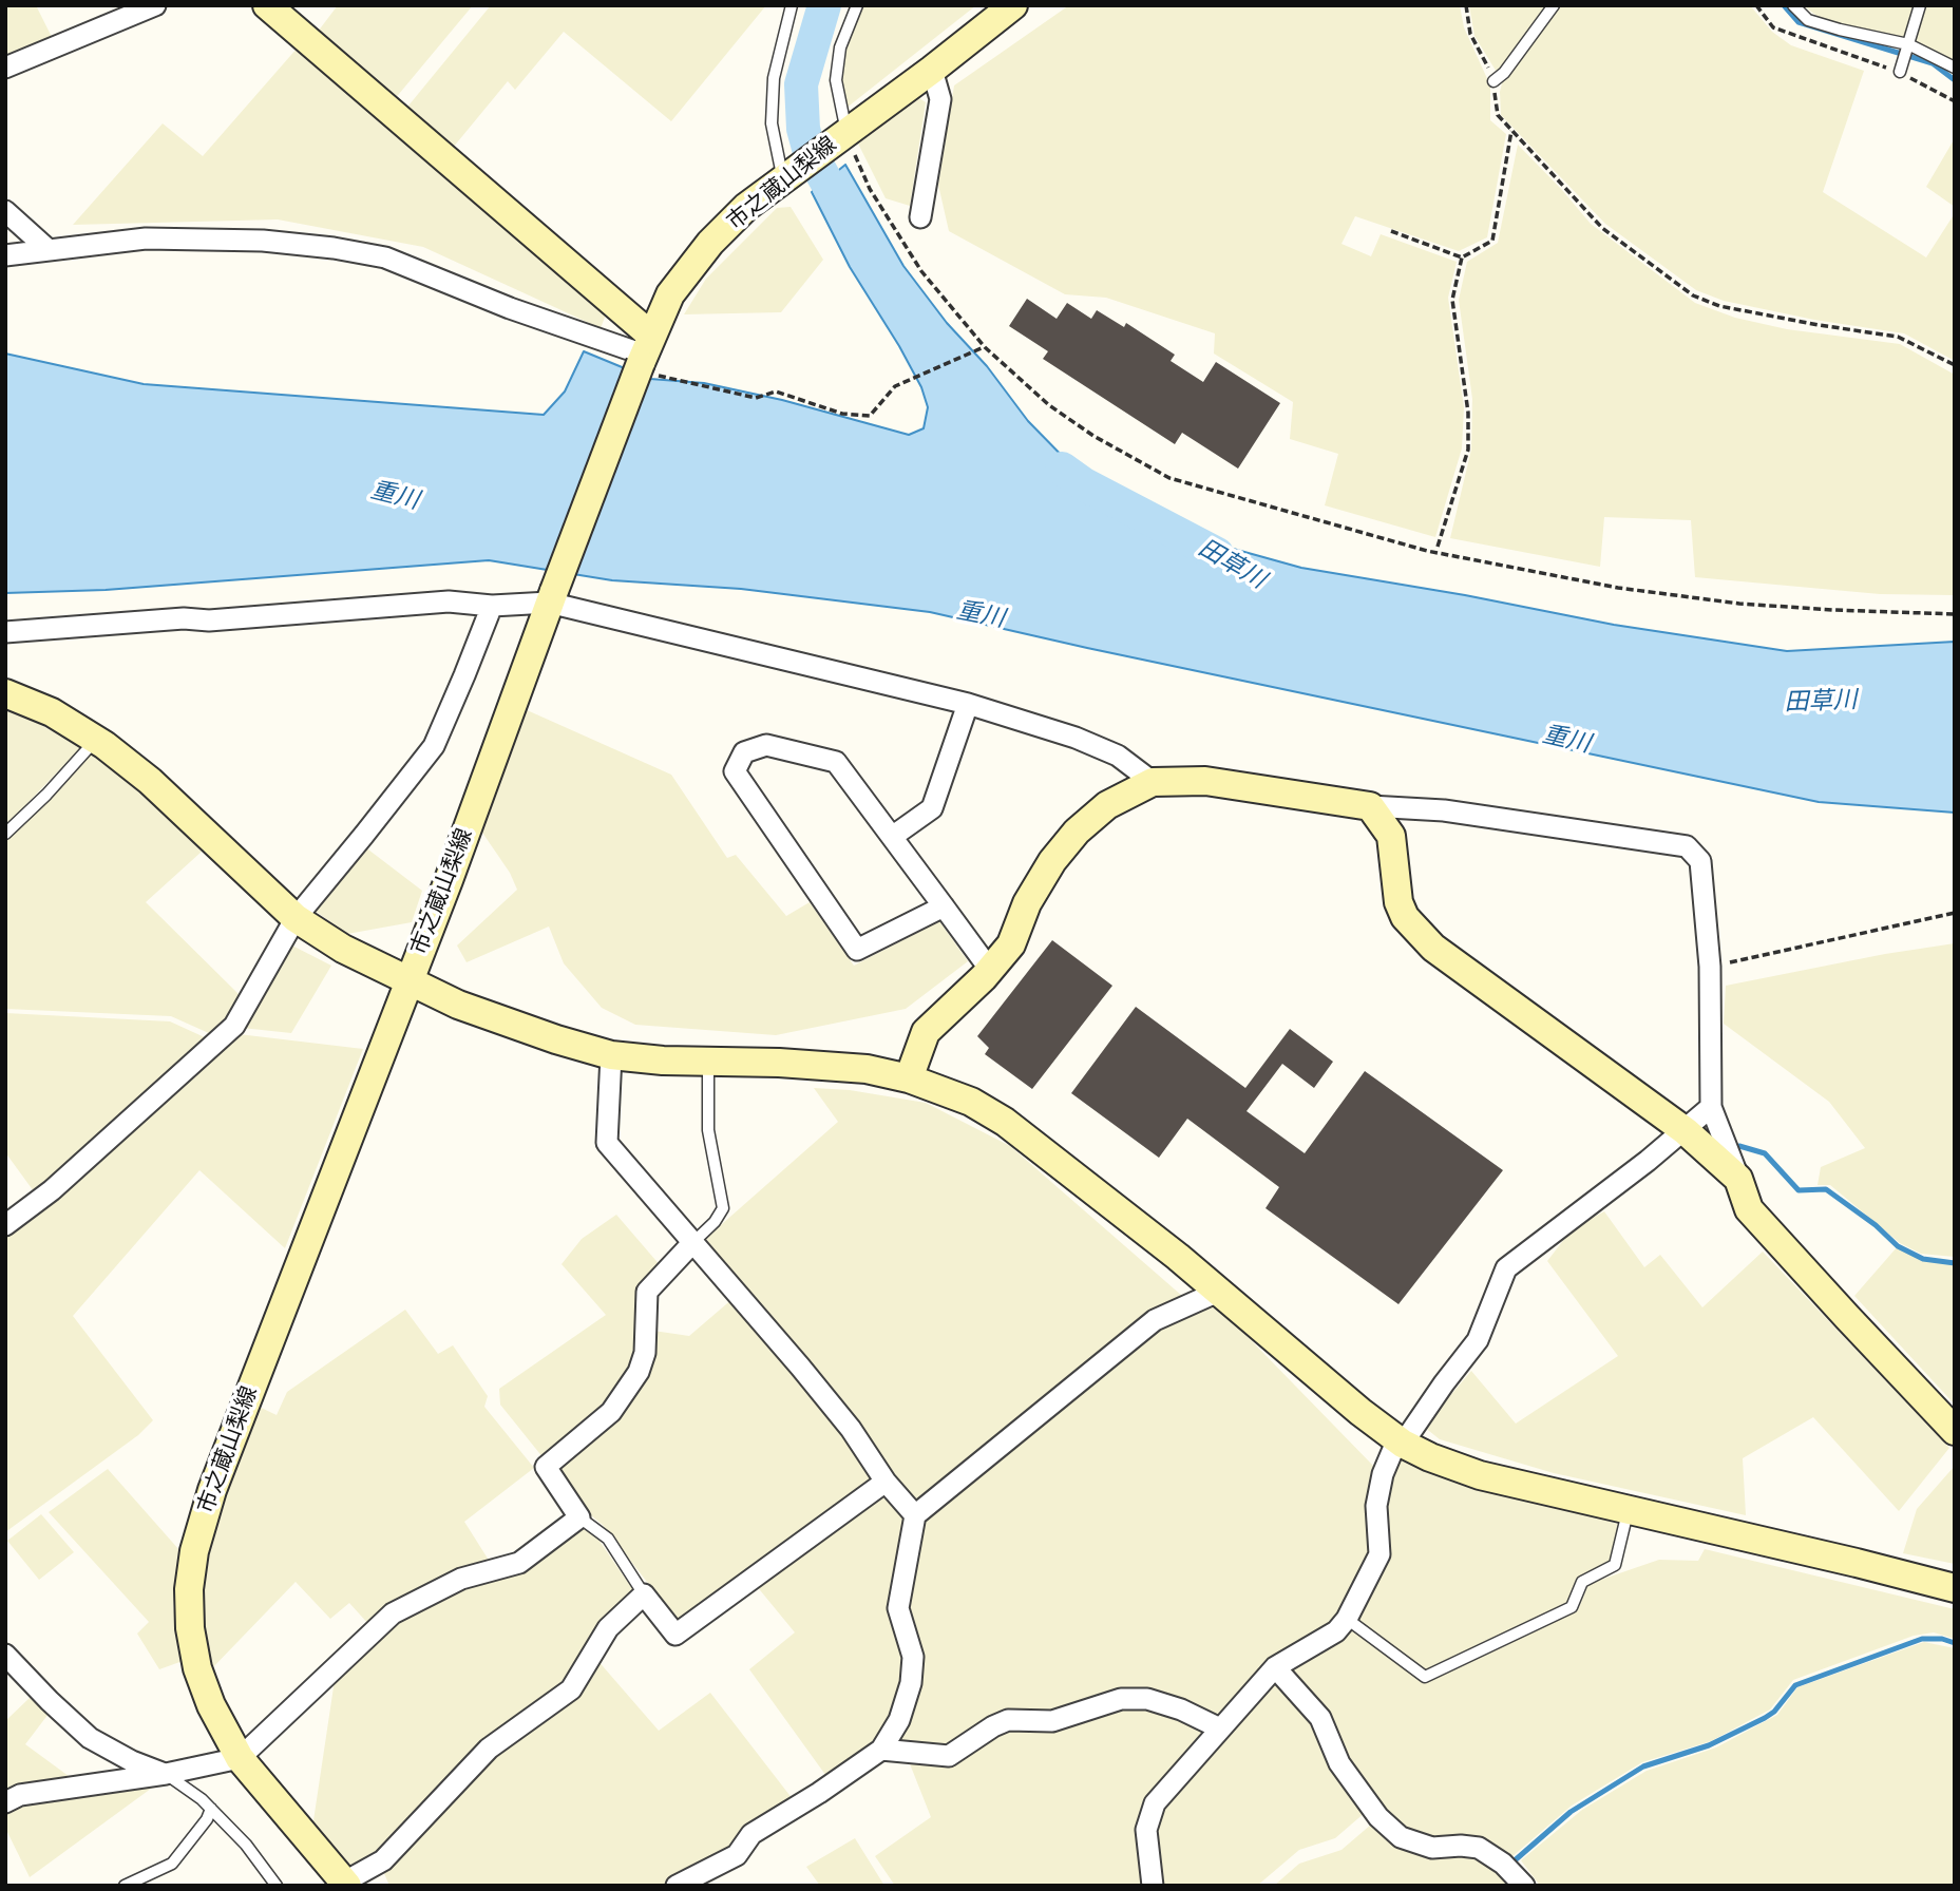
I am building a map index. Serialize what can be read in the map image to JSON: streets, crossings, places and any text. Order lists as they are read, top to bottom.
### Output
{
  "streets": {
    "street": ["市之蔵山梨線"]
  },
  "water": ["重川", "田草川"]
}
